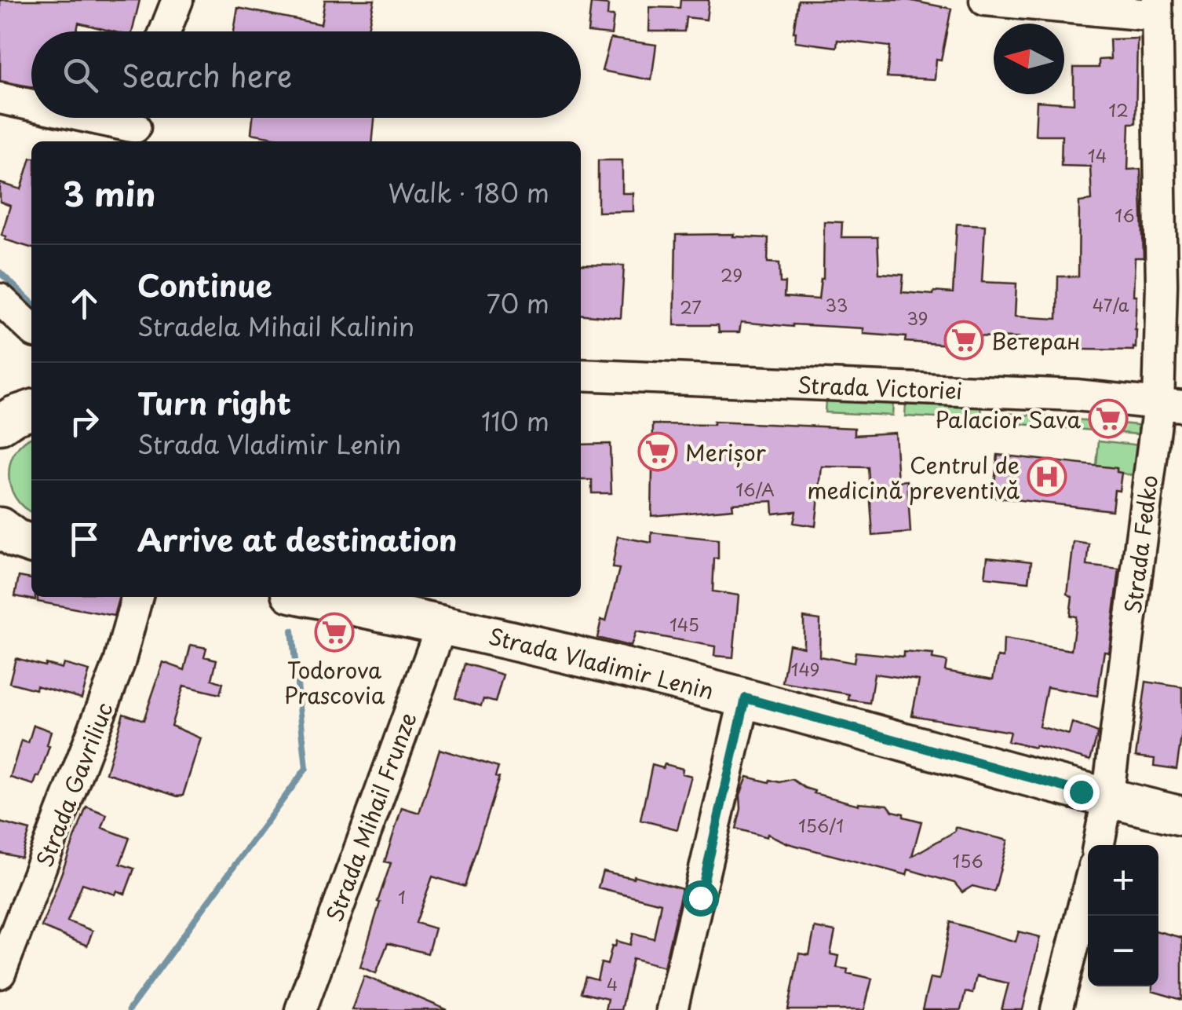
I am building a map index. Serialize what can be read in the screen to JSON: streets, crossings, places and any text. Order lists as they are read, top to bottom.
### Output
{
  "streets": {
    "main road": ["Strada Vladimir Lenin"],
    "street": [
      "Strada Victoriei",
      "Strada Fedko",
      "Strada Gavriliuc",
      "Strada Mihail Frunze"
    ]
  },
  "crossings": [
    ["Strada Victoriei", "Strada Fedko"],
    ["Strada Fedko", "Strada Vladimir Lenin"],
    ["Strada Vladimir Lenin", "Strada Mihail Frunze"]
  ],
  "places": {
    "supermarket": [
      "Ветеран",
      "Palacior Sava",
      "Merișor",
      "Todorova Prascovia"
    ],
    "hospital": ["Centrul de medicină preventivă"]
  },
  "house_numbers": [
    "12",
    "14",
    "16",
    "29",
    "33",
    "47/a",
    "27",
    "39",
    "16/A",
    "145",
    "149",
    "156/1",
    "156",
    "1",
    "4"
  ],
  "north": "left",
  "page": {
    "search": "Search here",
    "heading": ["3 min", "Walk · 180 m"],
    "list": [
      ["Continue", "Stradela Mihail Kalinin", "70 m"],
      ["Turn right", "Strada Vladimir Lenin", "110 m"],
      "Arrive at destination"
    ],
    "map_buttons": ["+", "−"]
  }
}
